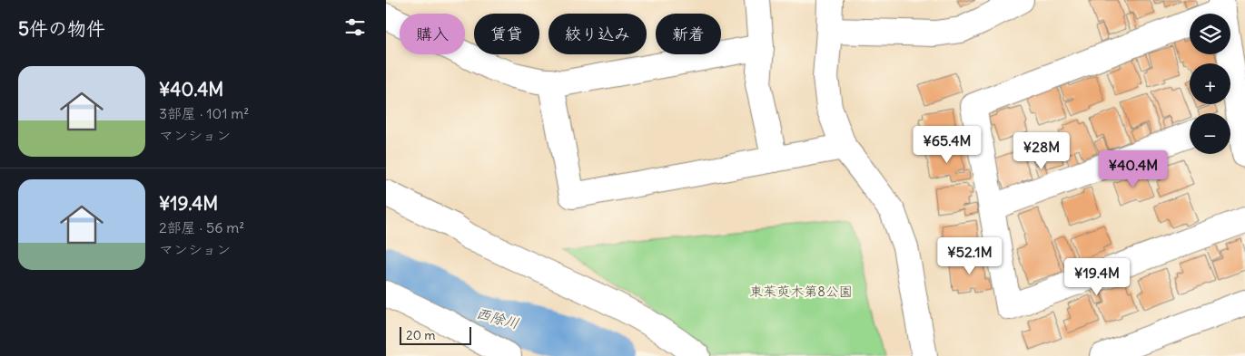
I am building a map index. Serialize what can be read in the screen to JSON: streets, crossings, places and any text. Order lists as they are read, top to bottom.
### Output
{
  "water": ["西除川"],
  "parks": ["東茱萸木第8公園"],
  "scale_bar": "20 m",
  "page": {
    "heading": "5件の物件",
    "map_buttons": ["+", "−"],
    "chip": [
      "購入",
      "賃貸",
      "絞り込み",
      "新着"
    ],
    "list": [
      {
        "name": "¥40.4M",
        "note": "3部屋 · 101 m² · マンション"
      },
      {
        "name": "¥19.4M",
        "note": "2部屋 · 56 m² · マンション"
      }
    ],
    "price": [
      "¥65.4M",
      "¥28M",
      "¥40.4M",
      "¥52.1M",
      "¥19.4M"
    ],
    "scale": "20 m"
  }
}
